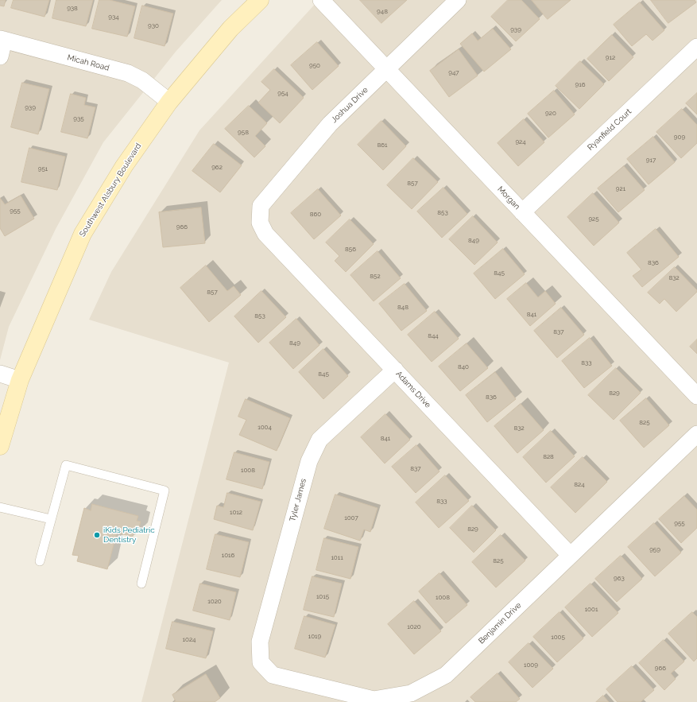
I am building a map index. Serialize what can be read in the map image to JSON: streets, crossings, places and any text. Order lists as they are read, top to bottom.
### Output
{
  "streets": {
    "main road": ["Southwest Alsbury Boulevard"],
    "street": [
      "Micah Road",
      "Joshua Drive",
      "Ryanfield Court",
      "Morgan",
      "Adams Drive",
      "Tyler James",
      "Benjamin Drive"
    ]
  },
  "crossings": [
    ["Micah Road", "Southwest Alsbury Boulevard"],
    ["Joshua Drive", "Morgan"],
    ["Joshua Drive", "Adams Drive"],
    ["Ryanfield Court", "Morgan"],
    ["Adams Drive", "Tyler James"],
    ["Adams Drive", "Benjamin Drive"],
    ["Tyler James", "Benjamin Drive"]
  ],
  "places": ["iKids Pediatric Dentistry"],
  "house_numbers": [
    "938",
    "948",
    "934",
    "930",
    "939",
    "912",
    "950",
    "947",
    "916",
    "954",
    "939",
    "920",
    "935",
    "958",
    "909",
    "924",
    "861",
    "917",
    "962",
    "951",
    "857",
    "921",
    "955",
    "853",
    "860",
    "925",
    "966",
    "849",
    "856",
    "836",
    "845",
    "852",
    "832",
    "857",
    "848",
    "841",
    "853",
    "837",
    "844",
    "849",
    "833",
    "840",
    "845",
    "829",
    "836",
    "825",
    "1004",
    "832",
    "841",
    "828",
    "837",
    "1008",
    "824",
    "833",
    "1012",
    "1007",
    "955",
    "829",
    "959",
    "1016",
    "1011",
    "825",
    "963",
    "1015",
    "1008",
    "1020",
    "1001",
    "1020",
    "1019",
    "1005",
    "1024",
    "1009",
    "966"
  ]
}
